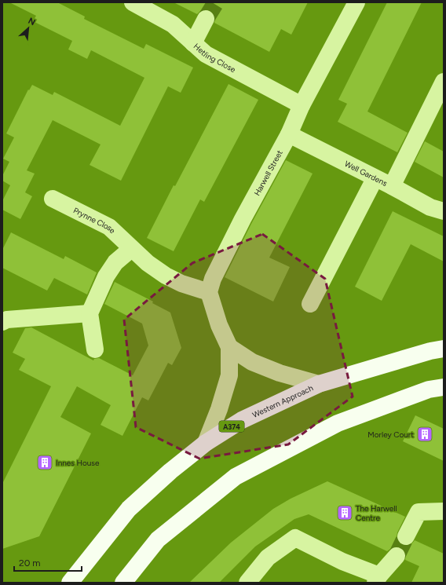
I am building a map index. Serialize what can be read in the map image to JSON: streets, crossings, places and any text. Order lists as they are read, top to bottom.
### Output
{
  "streets": {
    "main road": ["Western Approach", "A374"],
    "street": [
      "Hetling Close",
      "Harwell Street",
      "Well Gardens",
      "Prynne Close"
    ]
  },
  "crossings": [
    ["Hetling Close", "Harwell Street"],
    ["Harwell Street", "Well Gardens"],
    ["Harwell Street", "Prynne Close"]
  ],
  "places": {
    "building": ["Morley Court", "Innes House", "The Harwell Centre"]
  },
  "scale_bar": "20 m",
  "north": "top right"
}
